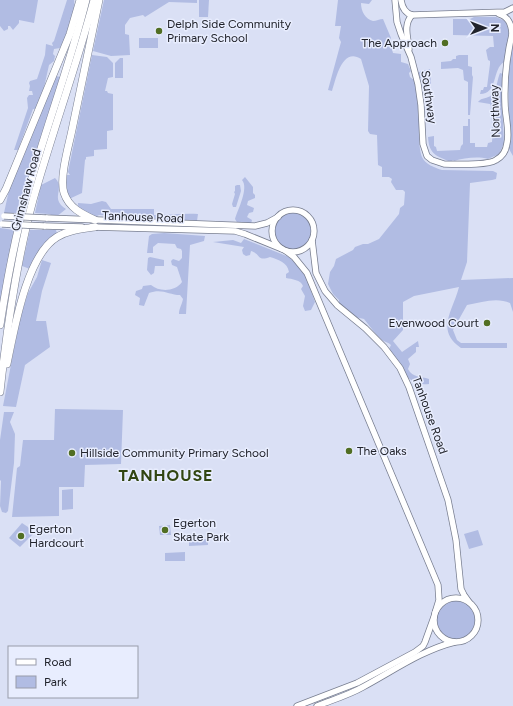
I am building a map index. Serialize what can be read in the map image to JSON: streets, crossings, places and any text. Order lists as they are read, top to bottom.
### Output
{
  "streets": {
    "main road": ["Grimshaw Road"],
    "street": ["Southway", "Northway", "Tanhouse Road"]
  },
  "crossings": [
    ["Southway", "Northway"]
  ],
  "districts": ["TANHOUSE"],
  "places": [
    "Delph Side Community Primary School",
    "The Approach",
    "Evenwood Court",
    "The Oaks",
    "Hillside Community Primary School",
    "Egerton Skate Park",
    "Egerton Hardcourt"
  ],
  "legend": ["Road", "Park"],
  "north": "right"
}
